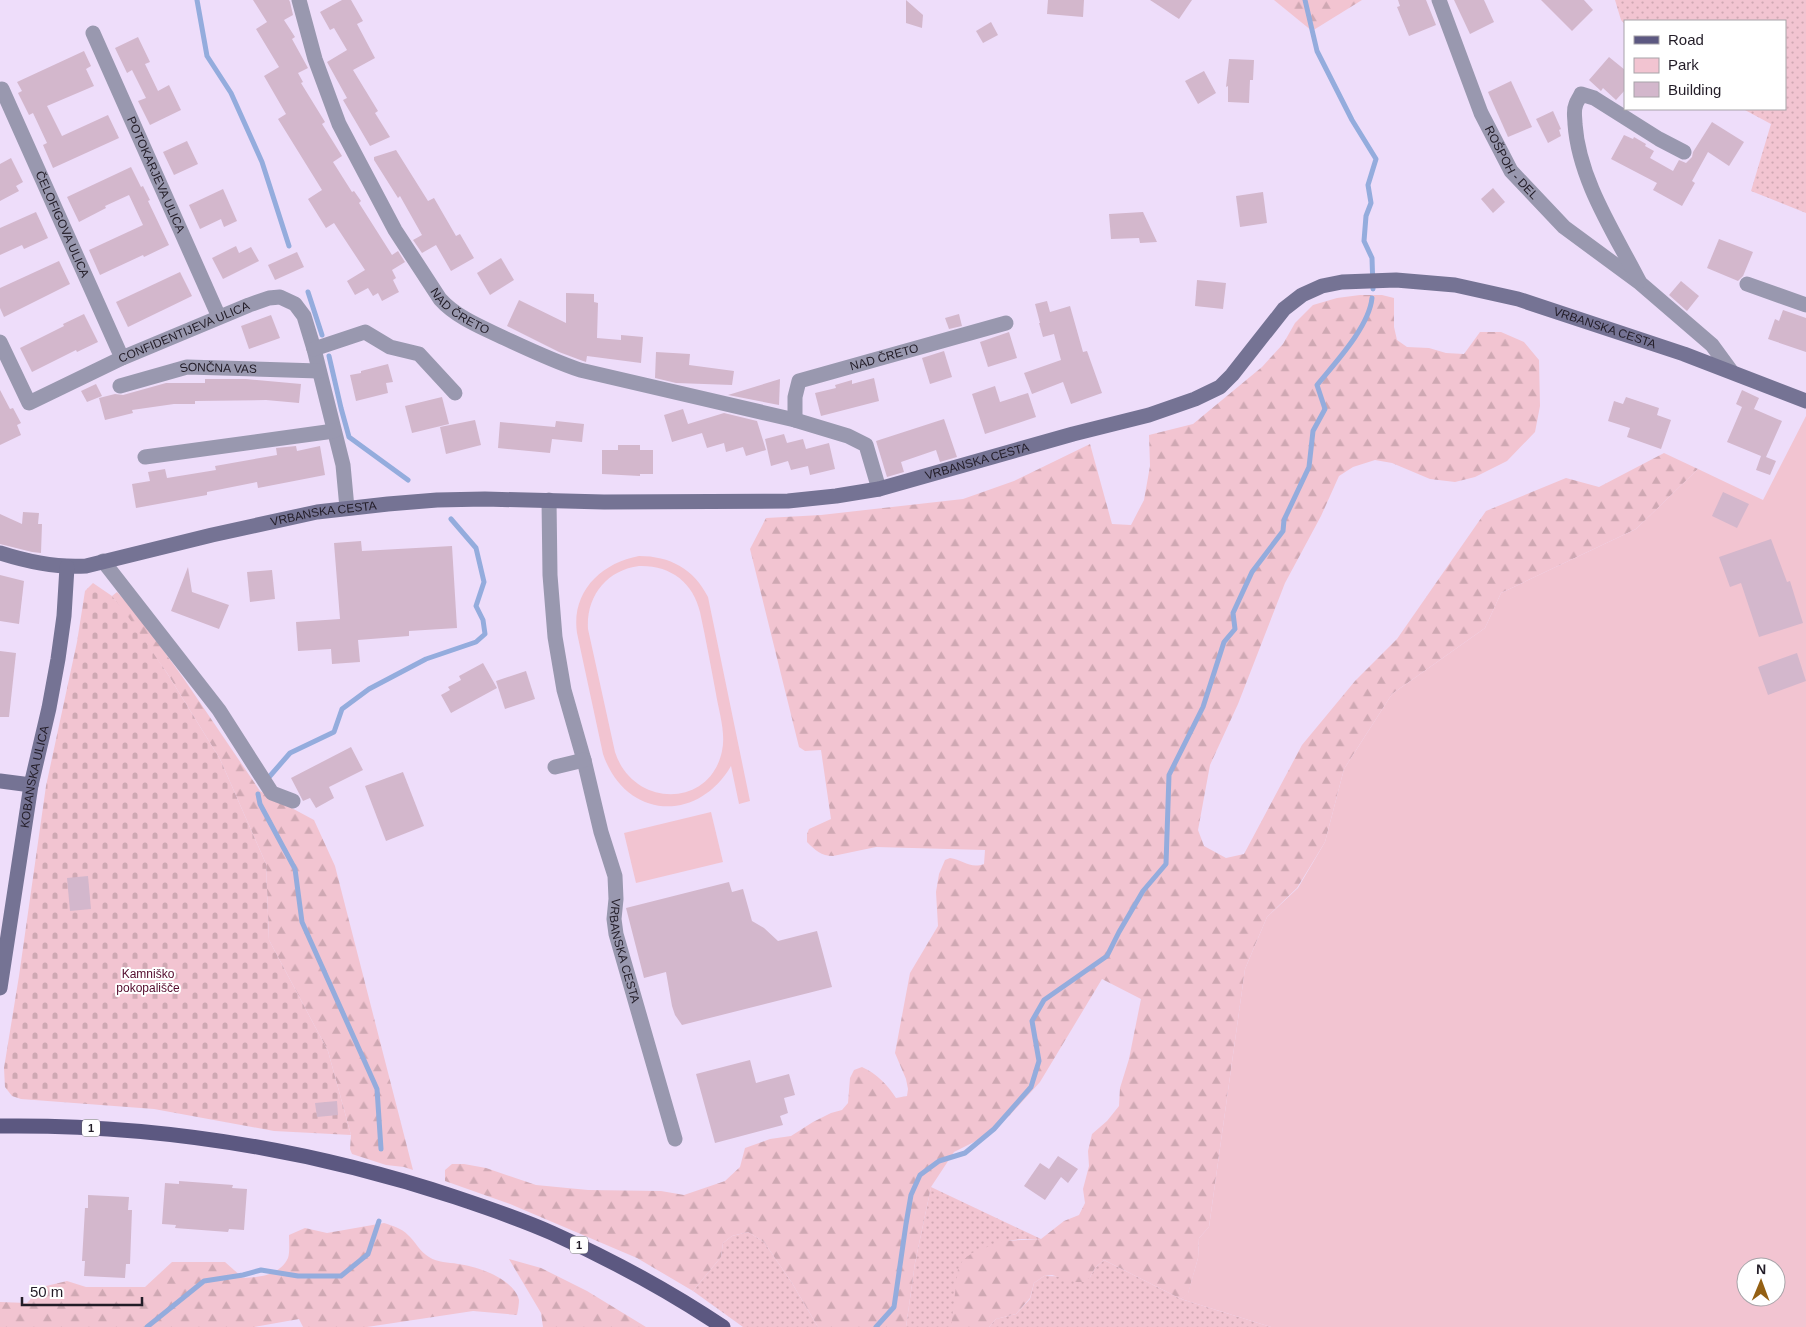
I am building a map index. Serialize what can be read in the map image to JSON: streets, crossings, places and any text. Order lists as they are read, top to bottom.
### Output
{
  "streets": {
    "main road": ["1"],
    "street": [
      "ROŠPOH - DEL",
      "POTOKARJEVA ULICA",
      "ČELOFIGOVA ULICA",
      "NAD ČRETO",
      "VRBANSKA CESTA",
      "CONFIDENTIJEVA ULICA",
      "SONČNA VAS",
      "KOBANSKA ULICA"
    ]
  },
  "crossings": [
    ["ROŠPOH - DEL", "VRBANSKA CESTA"],
    ["POTOKARJEVA ULICA", "CONFIDENTIJEVA ULICA"],
    ["ČELOFIGOVA ULICA", "CONFIDENTIJEVA ULICA"],
    ["NAD ČRETO", "VRBANSKA CESTA"],
    ["VRBANSKA CESTA", "CONFIDENTIJEVA ULICA"],
    ["VRBANSKA CESTA", "KOBANSKA ULICA"],
    ["CONFIDENTIJEVA ULICA", "SONČNA VAS"]
  ],
  "parks": ["Kamniško pokopališče"],
  "legend": ["Road", "Park", "Building"],
  "scale_bar": "50 m",
  "north": "top"
}
